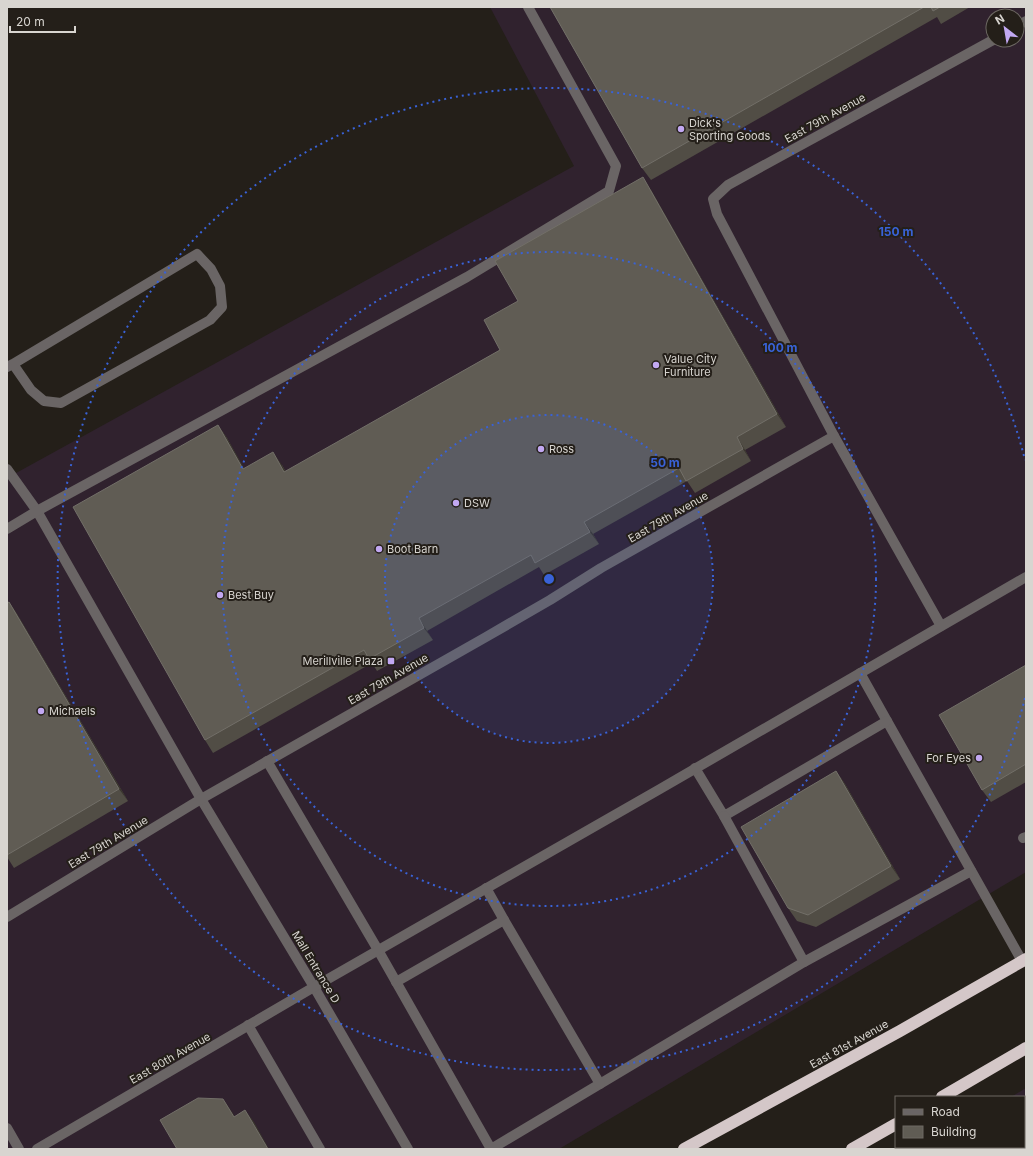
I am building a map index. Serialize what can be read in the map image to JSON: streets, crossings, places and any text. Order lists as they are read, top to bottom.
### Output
{
  "streets": {
    "highway": ["East 81st Avenue"],
    "street": ["East 79th Avenue", "Mall Entrance D", "East 80th Avenue"]
  },
  "crossings": [
    ["East 79th Avenue", "Mall Entrance D"],
    ["Mall Entrance D", "East 80th Avenue"]
  ],
  "places": {
    "other": [
      "Dick's Sporting Goods",
      "Value City Furniture",
      "Ross",
      "DSW",
      "Boot Barn",
      "Best Buy",
      "Michaels",
      "For Eyes"
    ],
    "transit": ["Merillville Plaza"]
  },
  "legend": ["Road", "Building"],
  "scale_bar": "20 m",
  "north": "top left",
  "rings": ["150 m", "100 m", "50 m"]
}
